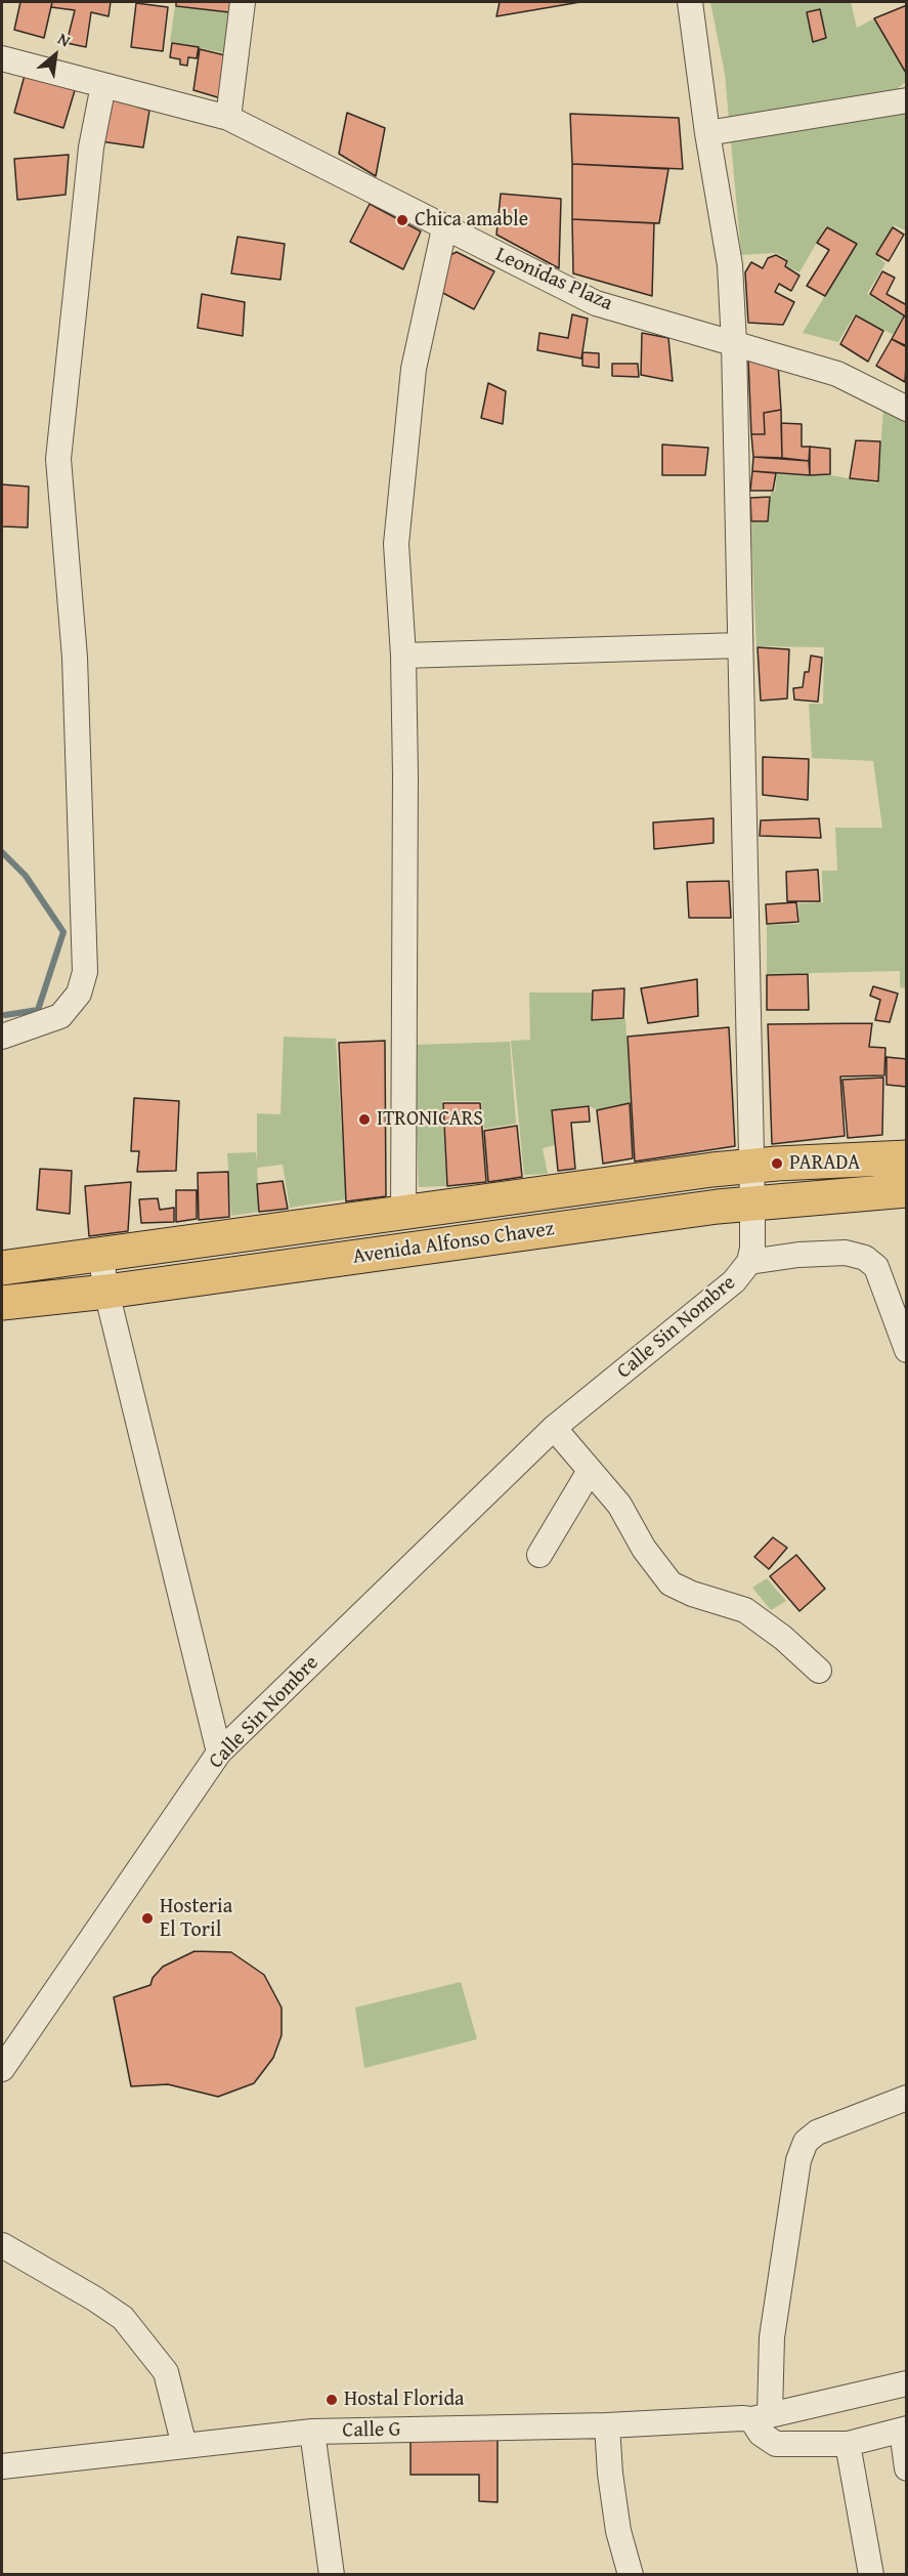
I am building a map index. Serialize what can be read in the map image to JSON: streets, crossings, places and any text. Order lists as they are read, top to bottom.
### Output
{
  "streets": {
    "main road": ["Avenida Alfonso Chavez"],
    "street": ["Leonidas Plaza", "Calle Sin Nombre", "Calle G"]
  },
  "crossings": [
    ["Leonidas Plaza", "Calle Sin Nombre"],
    ["Avenida Alfonso Chavez", "Calle Sin Nombre"]
  ],
  "places": [
    "Chica amable",
    "ITRONICARS",
    "PARADA",
    "Hosteria El Toril",
    "Hostal Florida"
  ],
  "north": "top right"
}
